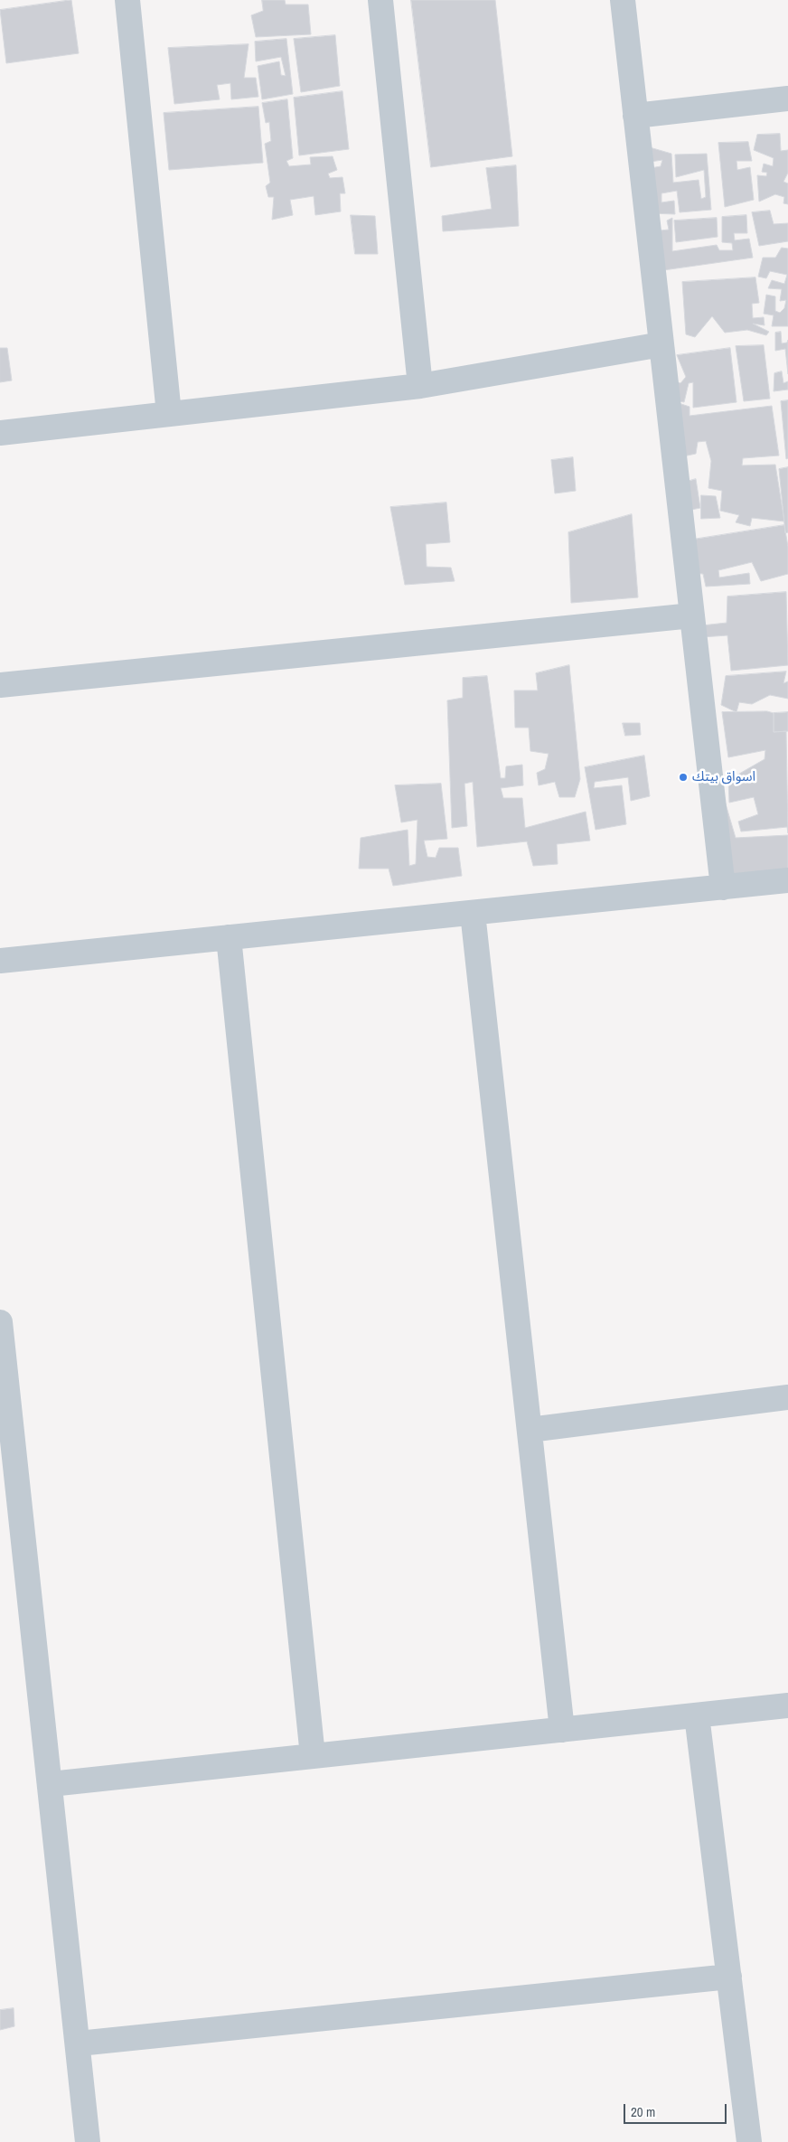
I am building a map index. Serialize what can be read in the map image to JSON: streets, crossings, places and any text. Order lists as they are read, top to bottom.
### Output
{
  "places": ["اسواق بيتك"],
  "scale_bar": "20 m"
}
